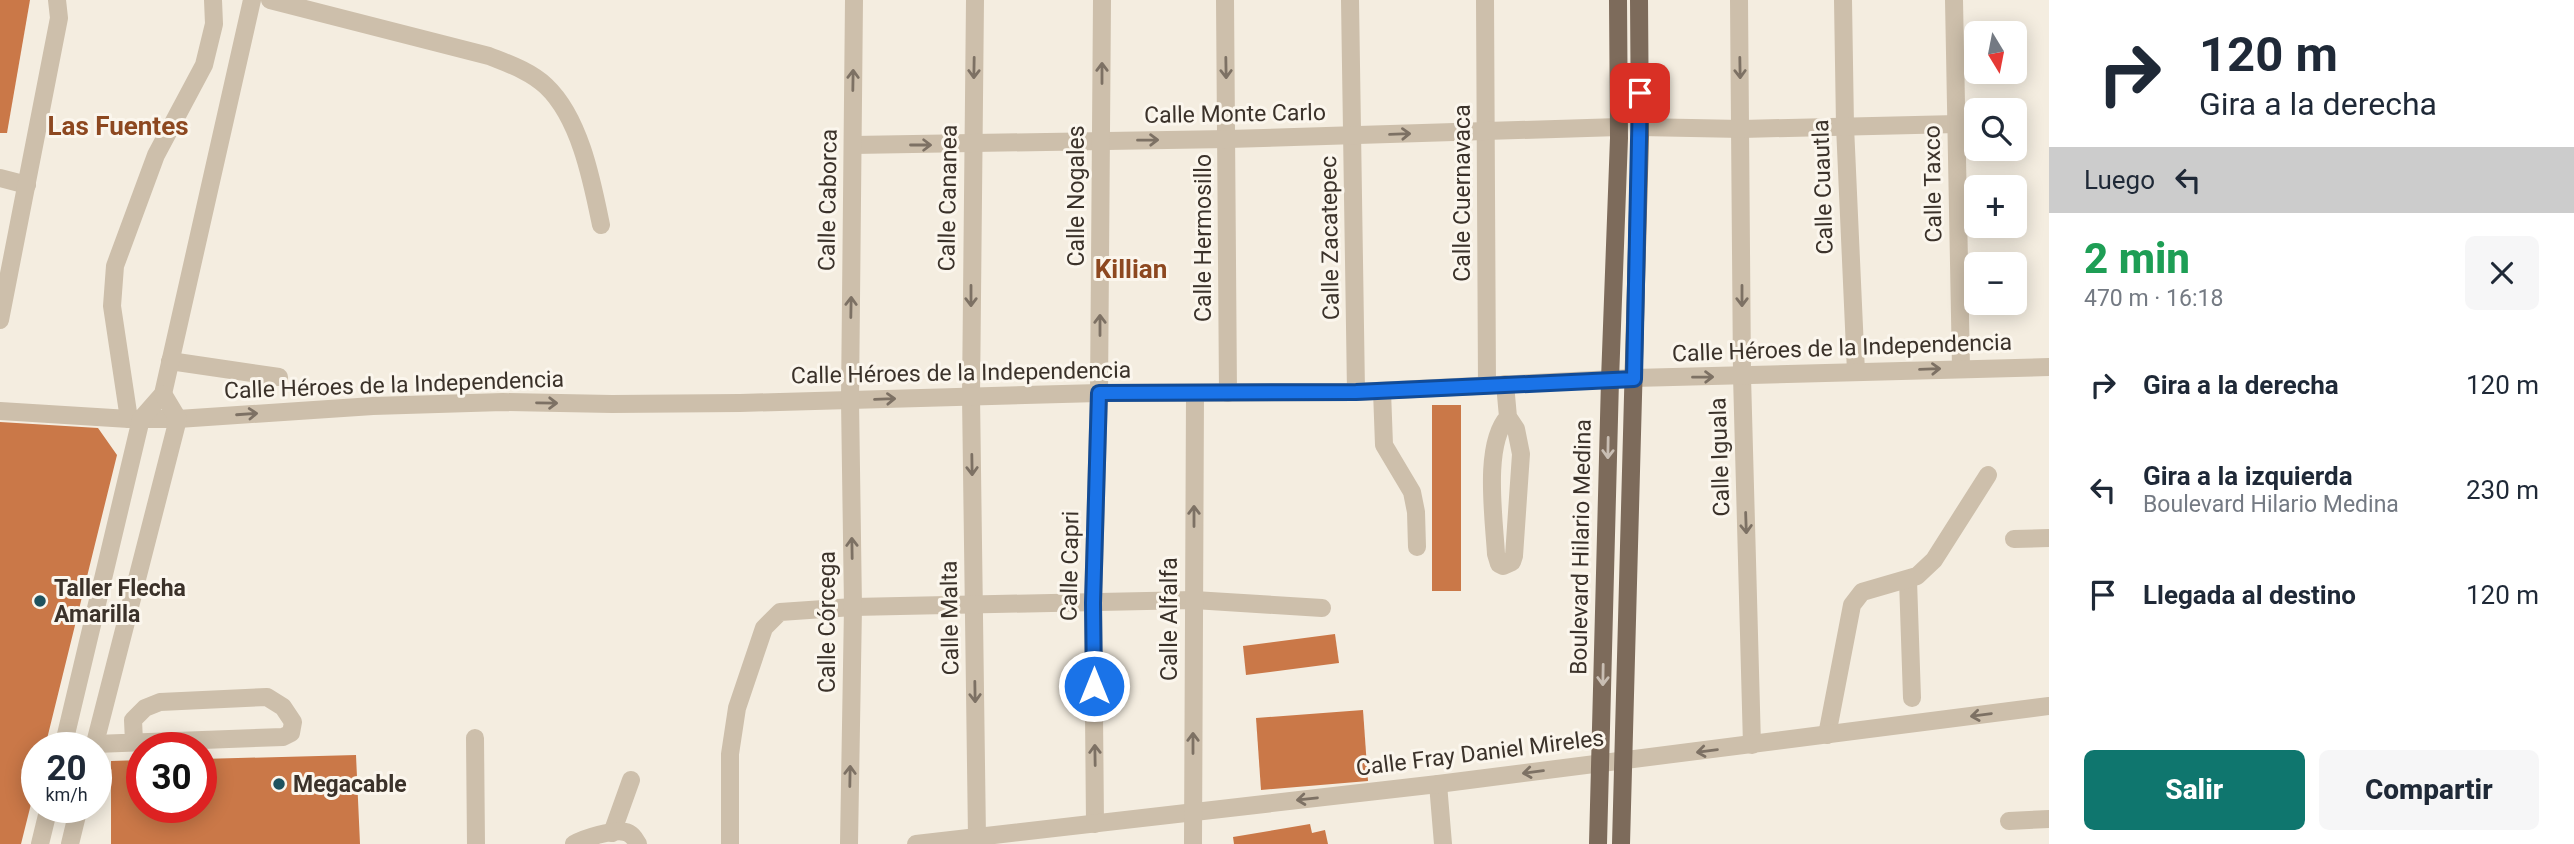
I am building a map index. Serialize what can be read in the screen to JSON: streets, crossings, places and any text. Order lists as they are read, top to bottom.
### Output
{
  "streets": {
    "main road": ["Boulevard Hilario Medina"],
    "street": [
      "Calle Monte Carlo",
      "Calle Taxco",
      "Calle Cuautla",
      "Calle Cuernavaca",
      "Calle Nogales",
      "Calle Cananea",
      "Calle Caborca",
      "Calle Hermosillo",
      "Calle Zacatepec",
      "Calle Héroes de la Independencia",
      "Calle Iguala",
      "Calle Capri",
      "Calle Malta",
      "Calle Alfalfa",
      "Calle Córcega",
      "Calle Fray Daniel Mireles"
    ]
  },
  "crossings": [
    ["Calle Monte Carlo", "Calle Cuernavaca"],
    ["Calle Monte Carlo", "Calle Nogales"],
    ["Calle Monte Carlo", "Calle Cananea"],
    ["Calle Monte Carlo", "Calle Caborca"],
    ["Calle Monte Carlo", "Calle Hermosillo"],
    ["Calle Monte Carlo", "Calle Zacatepec"],
    ["Calle Monte Carlo", "Boulevard Hilario Medina"],
    ["Calle Taxco", "Calle Héroes de la Independencia"],
    ["Calle Cuautla", "Calle Héroes de la Independencia"],
    ["Calle Cuernavaca", "Calle Héroes de la Independencia"],
    ["Calle Nogales", "Calle Héroes de la Independencia"],
    ["Calle Nogales", "Calle Capri"],
    ["Calle Cananea", "Calle Héroes de la Independencia"],
    ["Calle Cananea", "Calle Malta"],
    ["Calle Caborca", "Calle Héroes de la Independencia"],
    ["Calle Caborca", "Calle Córcega"],
    ["Calle Hermosillo", "Calle Héroes de la Independencia"],
    ["Calle Zacatepec", "Calle Héroes de la Independencia"],
    ["Calle Héroes de la Independencia", "Calle Iguala"],
    ["Calle Héroes de la Independencia", "Boulevard Hilario Medina"],
    ["Calle Héroes de la Independencia", "Calle Capri"],
    ["Calle Héroes de la Independencia", "Calle Malta"],
    ["Calle Héroes de la Independencia", "Calle Alfalfa"],
    ["Calle Héroes de la Independencia", "Calle Córcega"],
    ["Calle Iguala", "Calle Fray Daniel Mireles"],
    ["Boulevard Hilario Medina", "Calle Fray Daniel Mireles"],
    ["Calle Capri", "Calle Fray Daniel Mireles"],
    ["Calle Malta", "Calle Fray Daniel Mireles"],
    ["Calle Alfalfa", "Calle Fray Daniel Mireles"]
  ],
  "one_way": [
    "Calle Monte Carlo",
    "Calle Nogales",
    "Calle Cananea",
    "Calle Caborca",
    "Calle Hermosillo",
    "Calle Héroes de la Independencia",
    "Calle Iguala",
    "Calle Capri",
    "Calle Malta",
    "Calle Alfalfa",
    "Calle Córcega",
    "Calle Fray Daniel Mireles"
  ],
  "districts": ["Las Fuentes", "Killian"],
  "places": ["Taller Flecha Amarilla", "Megacable"],
  "north": "bottom",
  "page": {
    "turn": ["120 m", "Gira a la derecha"],
    "map_buttons": ["+", "−"],
    "then": "Luego",
    "heading": ["2 min", "470 m · 16:18"],
    "list": [
      {
        "name": "Gira a la derecha",
        "value": "120 m"
      },
      {
        "name": "Gira a la izquierda",
        "note": "Boulevard Hilario Medina",
        "value": "230 m"
      },
      {
        "name": "Llegada al destino",
        "value": "120 m"
      }
    ],
    "speed": "20 km/h",
    "limit": "30",
    "buttons": ["Salir", "Compartir"]
  }
}
